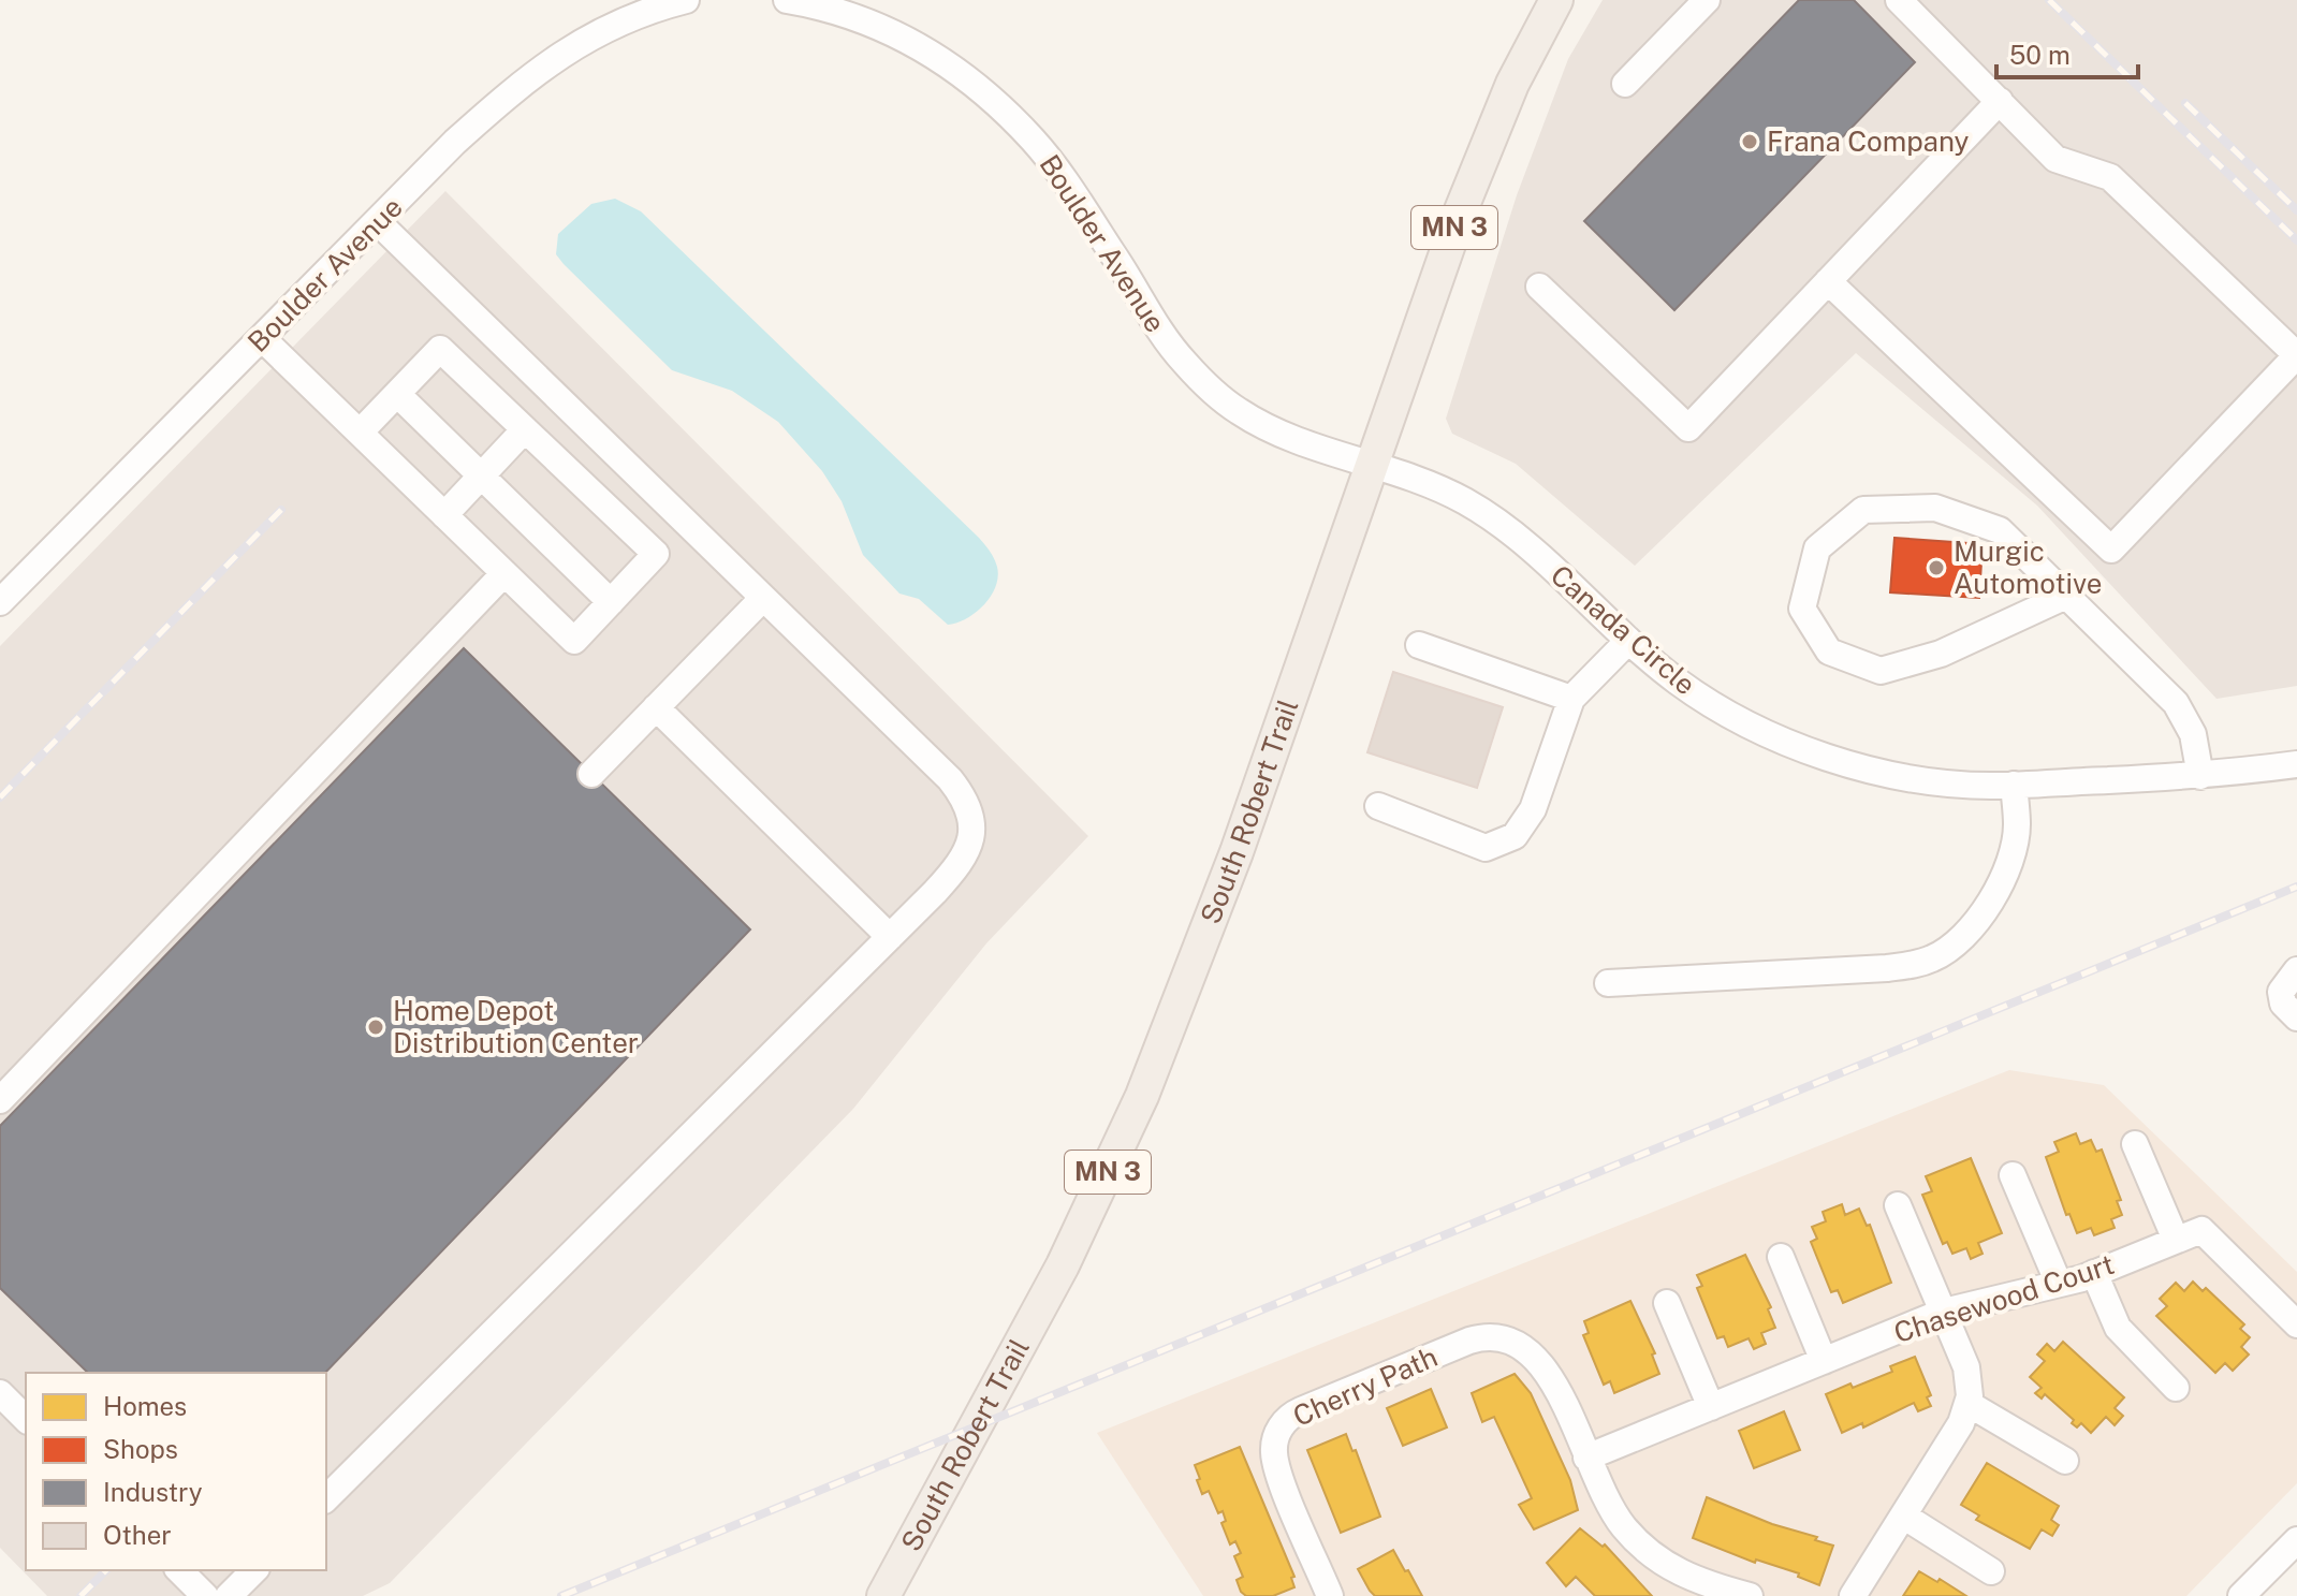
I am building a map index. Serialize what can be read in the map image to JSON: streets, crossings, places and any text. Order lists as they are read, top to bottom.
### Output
{
  "streets": {
    "main road": ["MN 3", "South Robert Trail"],
    "street": [
      "Boulder Avenue",
      "Canada Circle",
      "Chasewood Court",
      "Cherry Path"
    ]
  },
  "crossings": [
    ["Boulder Avenue", "Canada Circle"],
    ["Boulder Avenue", "South Robert Trail"],
    ["Canada Circle", "South Robert Trail"],
    ["Chasewood Court", "Cherry Path"]
  ],
  "places": ["Frana Company", "Murgic Automotive", "Home Depot Distribution Center"],
  "legend": [
    "Homes",
    "Shops",
    "Industry",
    "Other"
  ],
  "scale_bar": "50 m"
}
